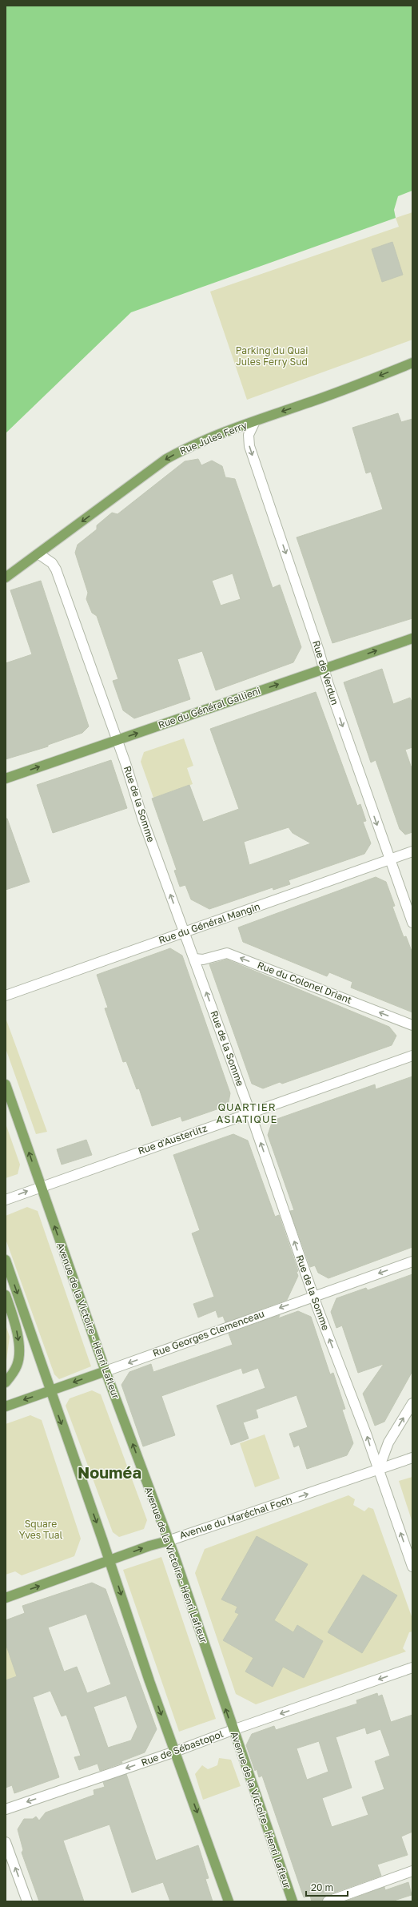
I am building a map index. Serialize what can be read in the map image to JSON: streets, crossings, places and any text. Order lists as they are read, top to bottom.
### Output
{
  "streets": {
    "main road": [
      "Rue Jules Ferry",
      "Rue du Général Gallieni",
      "Avenue de la Victoire - Henri Lafleur",
      "Rue Georges Clemenceau",
      "Avenue du Maréchal Foch"
    ],
    "street": [
      "Rue de Verdun",
      "Rue de la Somme",
      "Rue du Général Mangin",
      "Rue du Colonel Driant",
      "Rue d'Austerlitz",
      "Rue de Sébastopol"
    ]
  },
  "crossings": [
    ["Rue Jules Ferry", "Rue de Verdun"],
    ["Rue Jules Ferry", "Rue de la Somme"],
    ["Rue de Verdun", "Rue du Général Gallieni"],
    ["Rue de Verdun", "Rue du Général Mangin"],
    ["Rue du Général Gallieni", "Rue de la Somme"],
    ["Rue de la Somme", "Rue du Général Mangin"],
    ["Rue de la Somme", "Rue du Colonel Driant"],
    ["Rue de la Somme", "Rue d'Austerlitz"],
    ["Rue de la Somme", "Rue Georges Clemenceau"],
    ["Rue de la Somme", "Avenue du Maréchal Foch"],
    ["Rue d'Austerlitz", "Avenue de la Victoire - Henri Lafleur"],
    ["Avenue de la Victoire - Henri Lafleur", "Rue Georges Clemenceau"],
    ["Avenue de la Victoire - Henri Lafleur", "Avenue du Maréchal Foch"],
    ["Avenue de la Victoire - Henri Lafleur", "Rue de Sébastopol"]
  ],
  "one_way": [
    "Rue Jules Ferry",
    "Rue de Verdun",
    "Rue du Général Gallieni",
    "Rue de la Somme",
    "Rue du Colonel Driant",
    "Rue Georges Clemenceau",
    "Avenue du Maréchal Foch",
    "Rue de Sébastopol"
  ],
  "districts": ["QUARTIER ASIATIQUE", "Nouméa"],
  "parks": ["Parking du Quai Jules Ferry Sud", "Square Yves Tual"],
  "scale_bar": "20 m"
}
